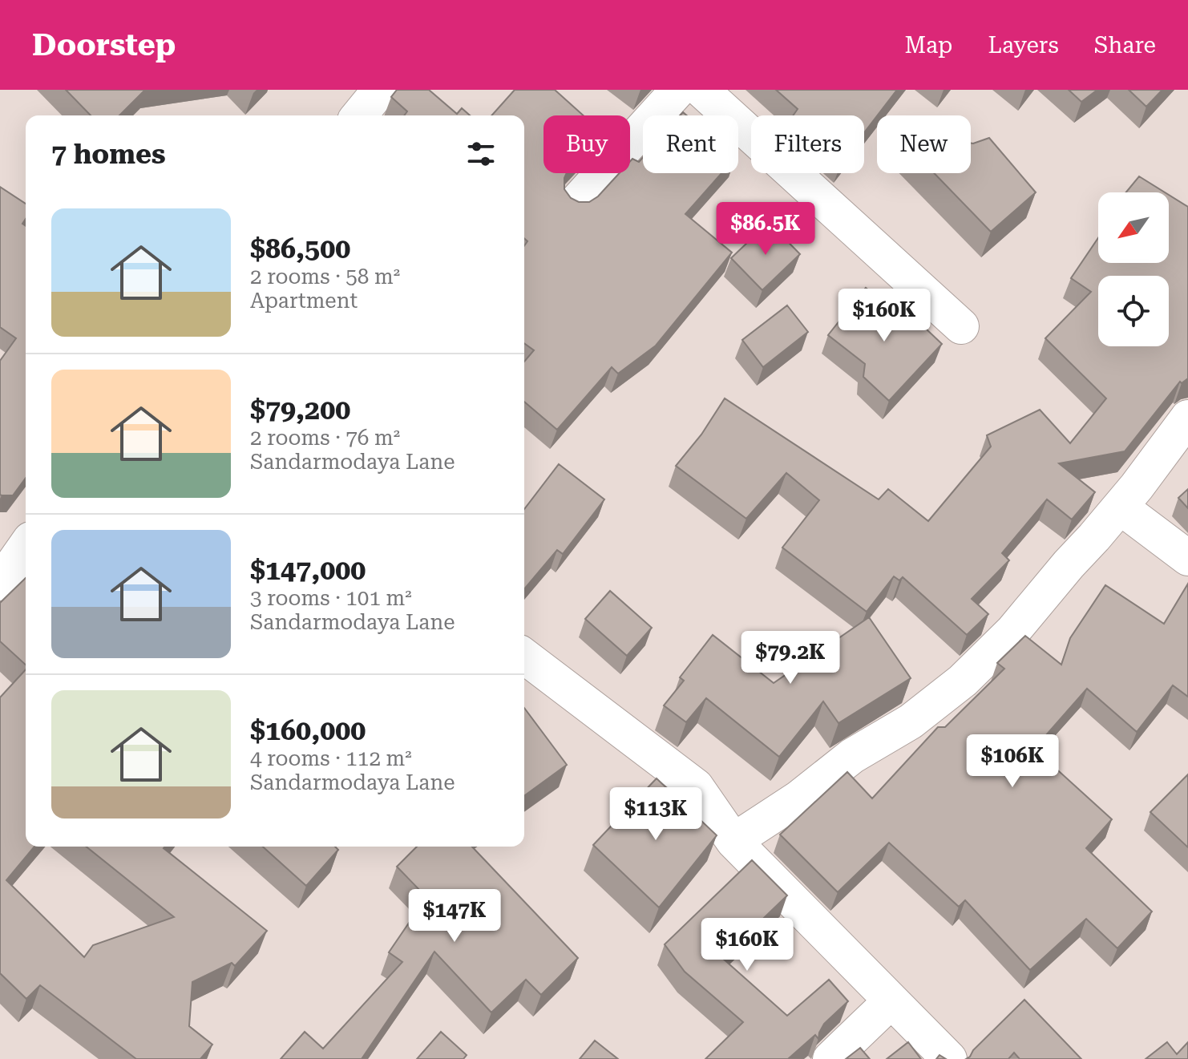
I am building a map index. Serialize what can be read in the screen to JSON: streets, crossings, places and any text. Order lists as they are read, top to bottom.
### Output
{
  "north": "bottom left",
  "page": {
    "header": "Doorstep",
    "nav": ["Map", "Layers", "Share"],
    "chip": [
      "Buy",
      "Rent",
      "Filters",
      "New"
    ],
    "heading": "7 homes",
    "list": [
      {
        "name": "$86,500",
        "note": "2 rooms · 58 m² · Apartment"
      },
      {
        "name": "$79,200",
        "note": "2 rooms · 76 m² · Sandarmodaya Lane"
      },
      {
        "name": "$147,000",
        "note": "3 rooms · 101 m² · Sandarmodaya Lane"
      },
      {
        "name": "$160,000",
        "note": "4 rooms · 112 m² · Sandarmodaya Lane"
      }
    ],
    "price": [
      "$86.5K",
      "$160K",
      "$79.2K",
      "$106K",
      "$113K",
      "$147K",
      "$160K"
    ]
  }
}
